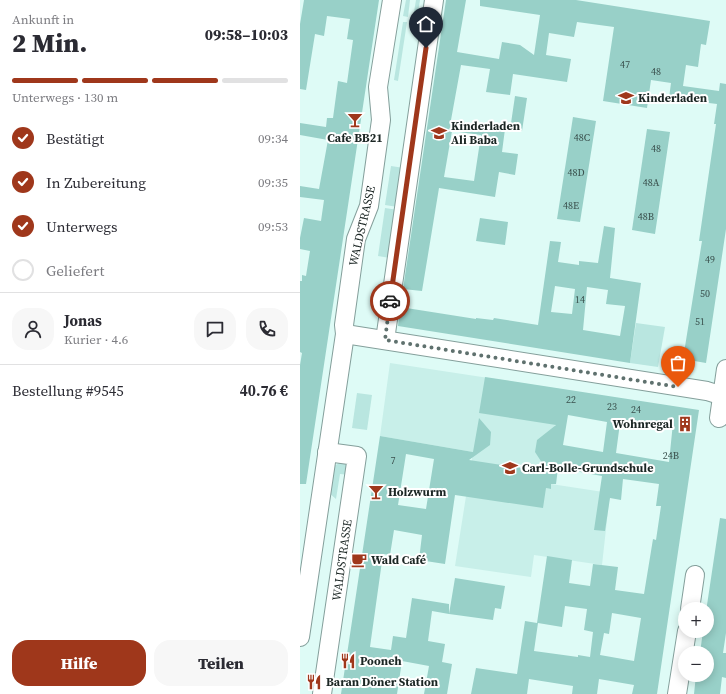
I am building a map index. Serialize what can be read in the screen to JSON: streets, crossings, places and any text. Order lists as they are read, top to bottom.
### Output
{
  "streets": {
    "street": ["WALDSTRASSE"]
  },
  "places": {
    "school or university": ["Kinderladen", "Kinderladen Ali Baba", "Carl-Bolle-Grundschule"],
    "bar": ["Cafe BB21", "Holzwurm"],
    "building": ["Wohnregal"],
    "cafe": ["Wald Café"],
    "restaurant": ["Pooneh", "Baran Döner Station"]
  },
  "house_numbers": [
    "47",
    "48",
    "48C",
    "48",
    "48D",
    "48A",
    "48E",
    "48B",
    "49",
    "50",
    "14",
    "51",
    "22",
    "23",
    "24",
    "24B",
    "7"
  ],
  "page": {
    "heading": ["2 Min.", "Ankunft in", "09:58–10:03"],
    "panel": [
      "Jonas",
      "Kurier · 4.6",
      "Bestellung #9545",
      "40.76 €"
    ],
    "bar": "Unterwegs · 130 m",
    "list": [
      ["Bestätigt", "09:34"],
      ["In Zubereitung", "09:35"],
      ["Unterwegs", "09:53"],
      "Geliefert"
    ],
    "map_buttons": ["+", "−"],
    "buttons": ["Hilfe", "Teilen"]
  }
}
